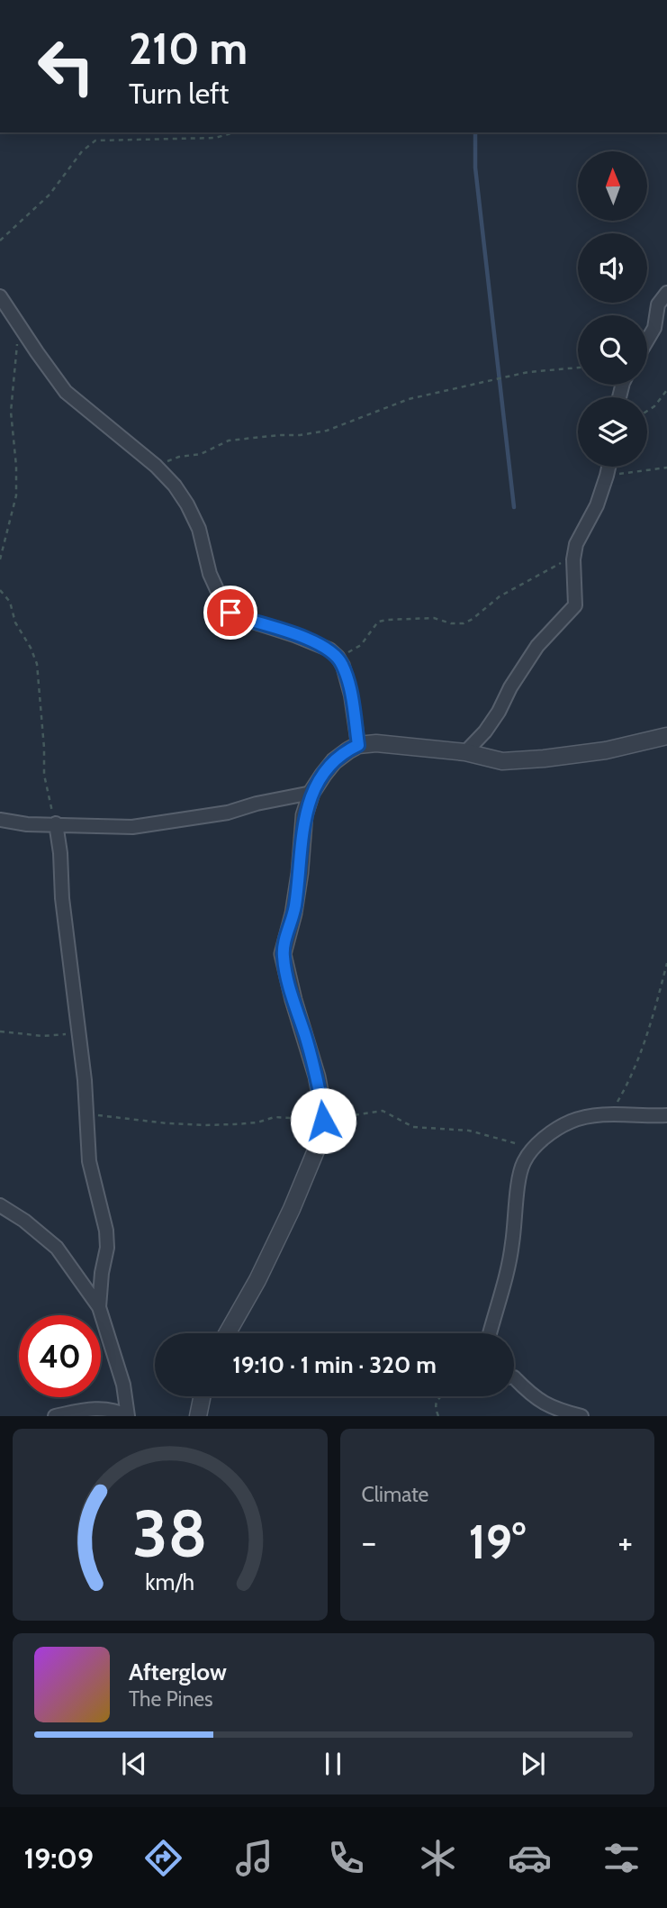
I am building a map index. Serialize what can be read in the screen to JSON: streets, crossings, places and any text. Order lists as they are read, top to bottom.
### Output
{
  "north": "top",
  "page": {
    "turn": ["210 m", "Turn left"],
    "limit": "40",
    "trip": "19:10 · 1 min · 320 m",
    "tile": "Climate",
    "heat": ["−", "19°", "+"],
    "song": ["Afterglow", "The Pines"],
    "tabs": "19:09",
    "gauge": ["38", "km/h"]
  }
}
